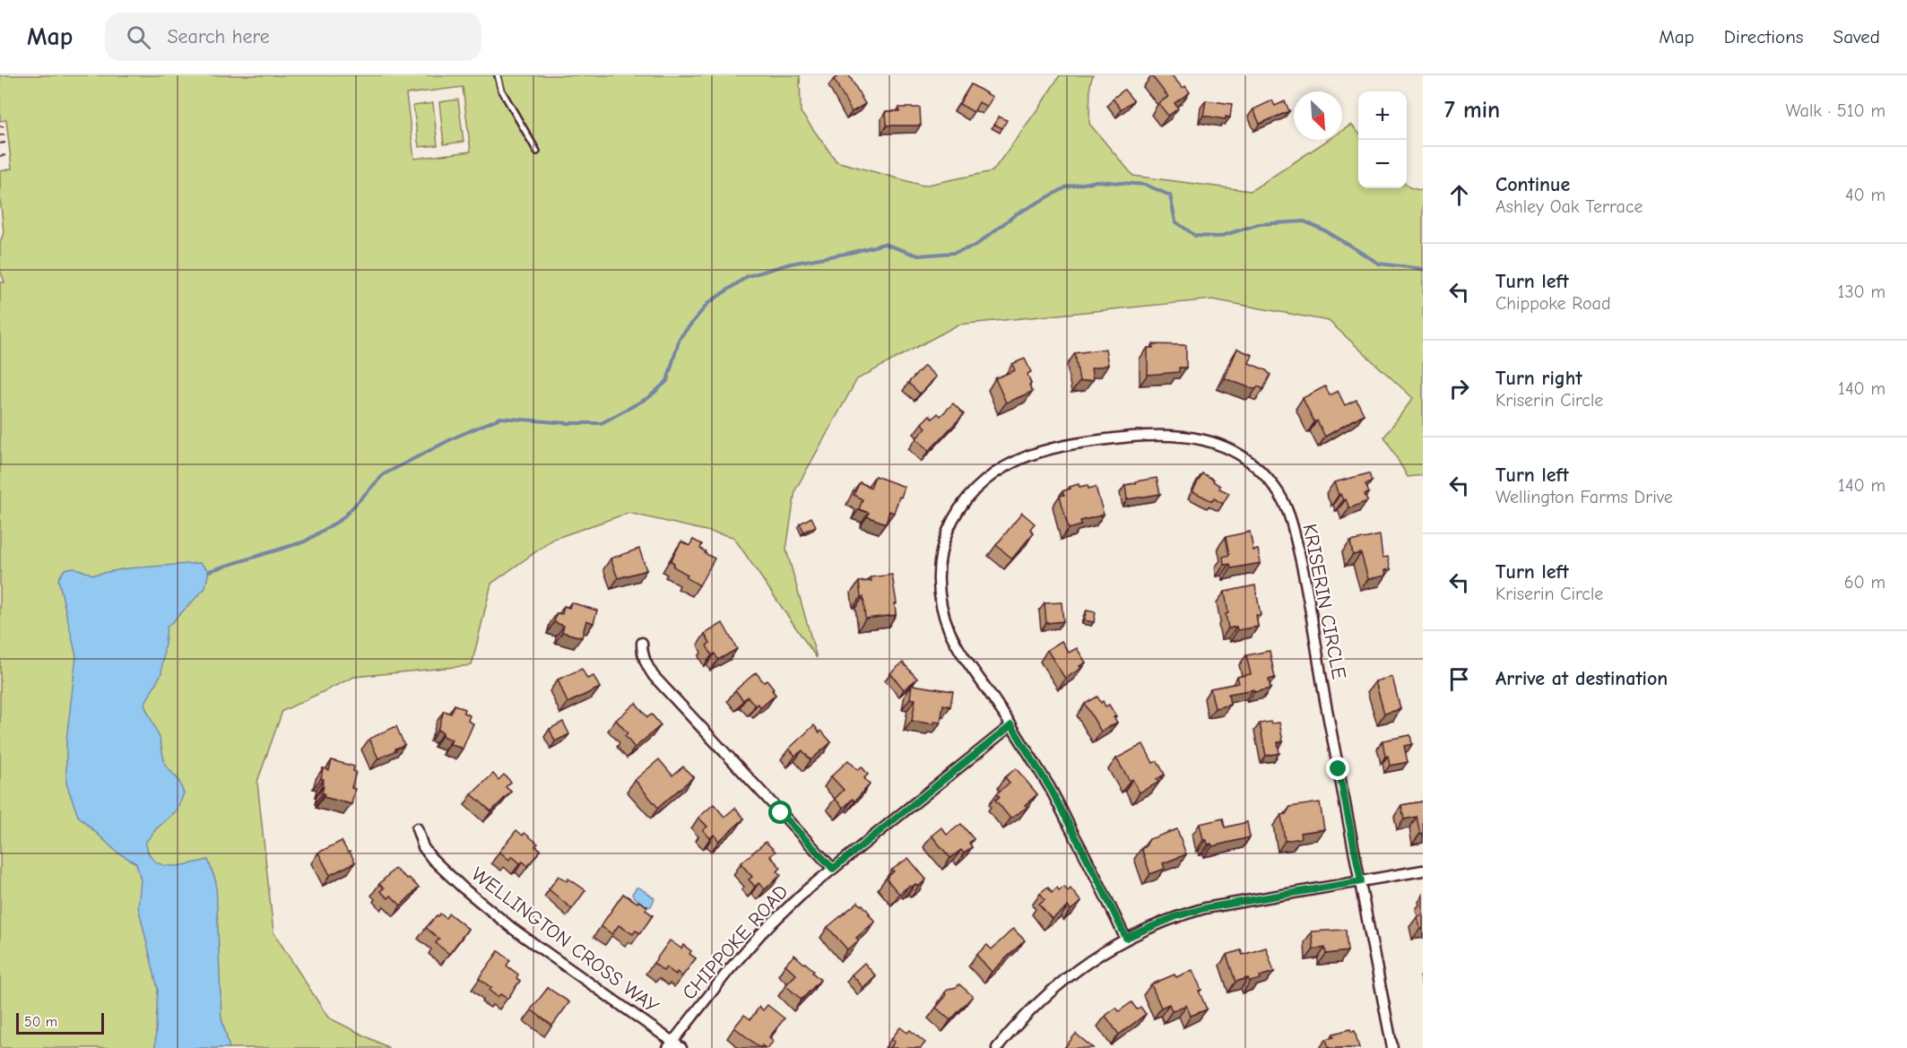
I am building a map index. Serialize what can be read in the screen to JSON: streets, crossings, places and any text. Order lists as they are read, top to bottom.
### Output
{
  "streets": {
    "street": ["KRISERIN CIRCLE", "WELLINGTON CROSS WAY", "CHIPPOKE ROAD"]
  },
  "crossings": [
    ["KRISERIN CIRCLE", "CHIPPOKE ROAD"],
    ["WELLINGTON CROSS WAY", "CHIPPOKE ROAD"]
  ],
  "scale_bar": "50 m",
  "north": "bottom right",
  "page": {
    "header": "Map",
    "search": "Search here",
    "nav": ["Map", "Directions", "Saved"],
    "heading": ["7 min", "Walk · 510 m"],
    "map_buttons": ["+", "−"],
    "list": [
      ["Continue", "Ashley Oak Terrace", "40 m"],
      ["Turn left", "Chippoke Road", "130 m"],
      ["Turn right", "Kriserin Circle", "140 m"],
      ["Turn left", "Wellington Farms Drive", "140 m"],
      ["Turn left", "Kriserin Circle", "60 m"],
      "Arrive at destination"
    ],
    "scale": "50 m"
  }
}
